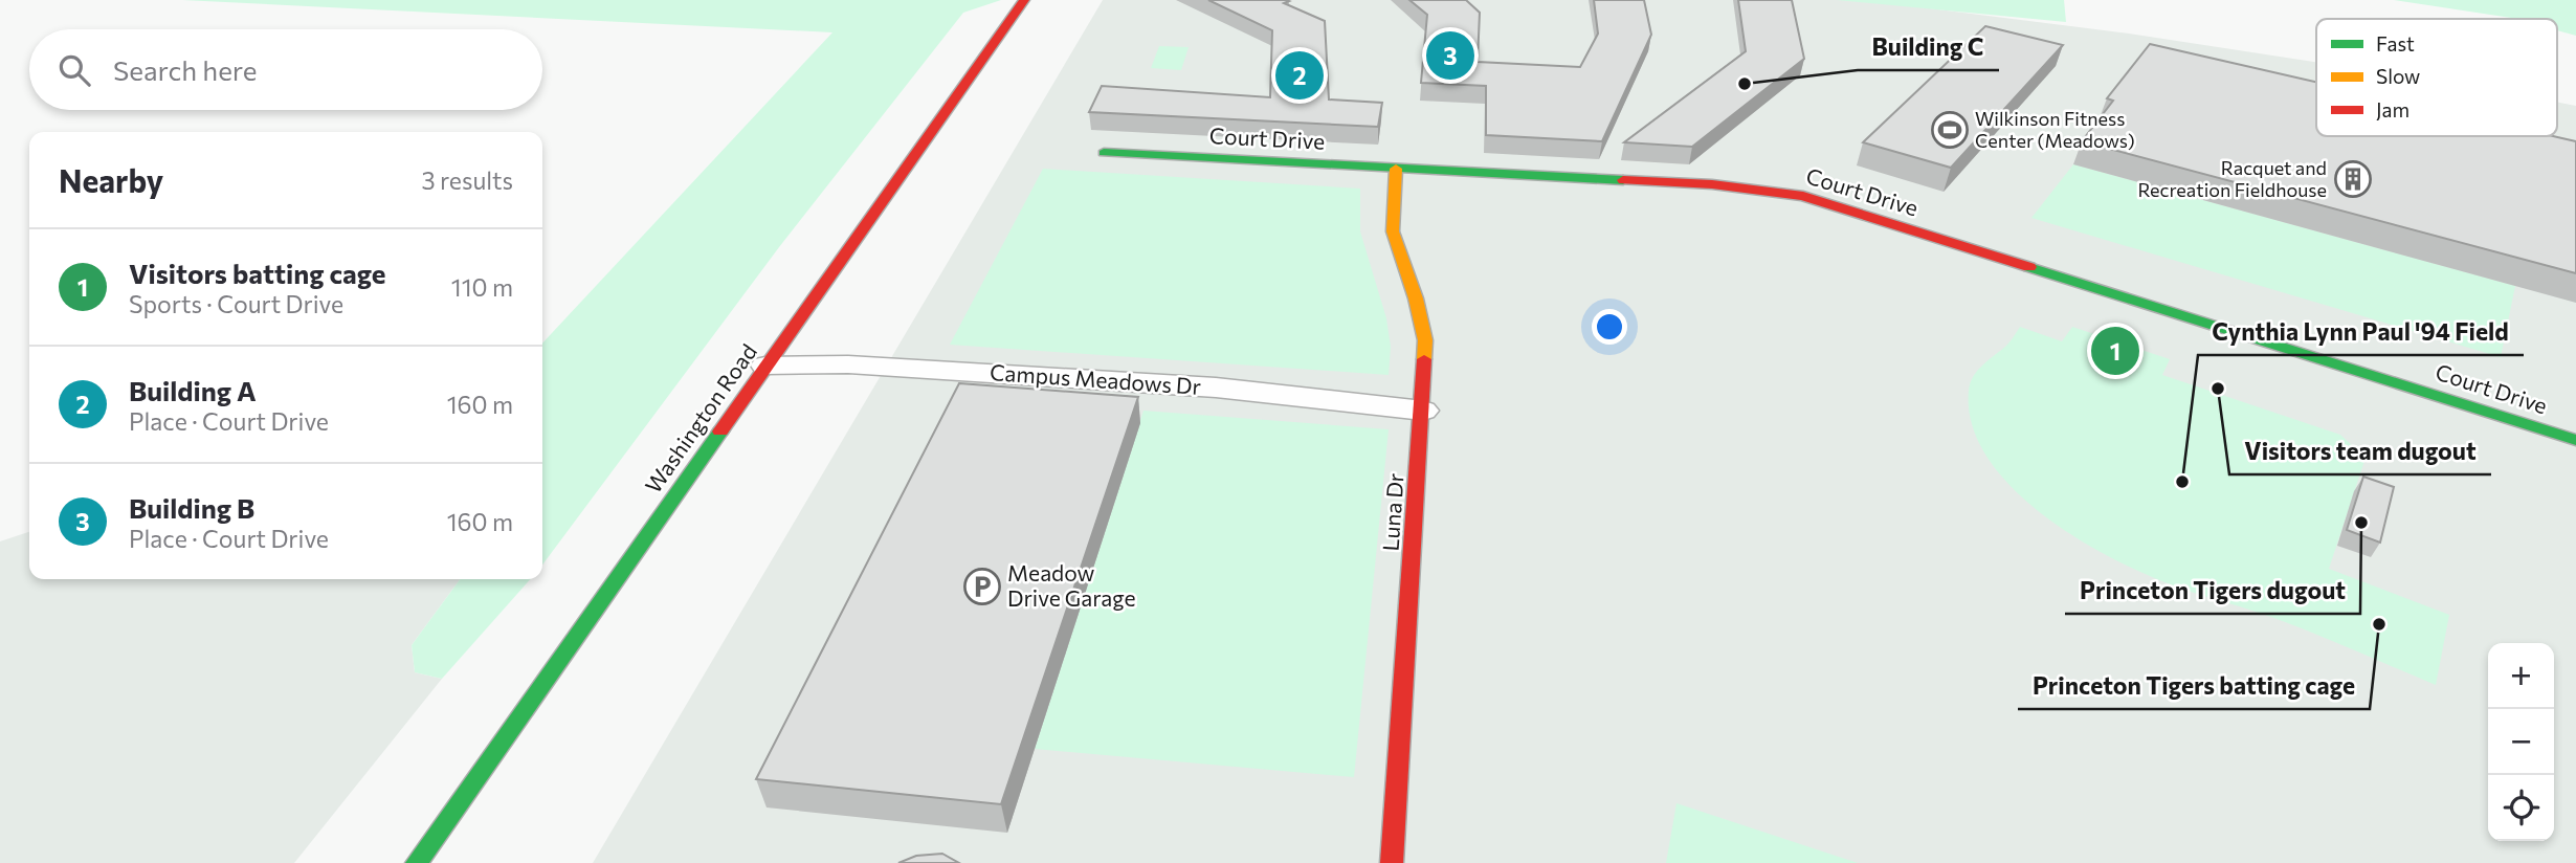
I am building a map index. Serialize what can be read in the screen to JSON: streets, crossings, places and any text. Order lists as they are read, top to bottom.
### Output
{
  "streets": {
    "street": [
      "Court Drive",
      "Campus Meadows Dr",
      "Washington Road",
      "Luna Dr"
    ]
  },
  "crossings": [
    ["Court Drive", "Luna Dr"],
    ["Campus Meadows Dr", "Washington Road"],
    ["Campus Meadows Dr", "Luna Dr"]
  ],
  "places": {
    "other": [
      "Building C",
      "Visitors team dugout",
      "Cynthia Lynn Paul '94 Field",
      "Princeton Tigers dugout",
      "Princeton Tigers batting cage"
    ],
    "sports": ["Wilkinson Fitness Center (Meadows)"],
    "building": ["Racquet and Recreation Fieldhouse"],
    "parking": ["Meadow Drive Garage"]
  },
  "legend": ["Fast", "Slow", "Jam"],
  "page": {
    "pins": ["3", "2", "1"],
    "search": "Search here",
    "heading": ["Nearby", "3 results"],
    "list": [
      {
        "mark": "1",
        "name": "Visitors batting cage",
        "note": "Sports · Court Drive",
        "value": "110 m"
      },
      {
        "mark": "2",
        "name": "Building A",
        "note": "Place · Court Drive",
        "value": "160 m"
      },
      {
        "mark": "3",
        "name": "Building B",
        "note": "Place · Court Drive",
        "value": "160 m"
      }
    ],
    "map_buttons": ["+", "−"]
  }
}
